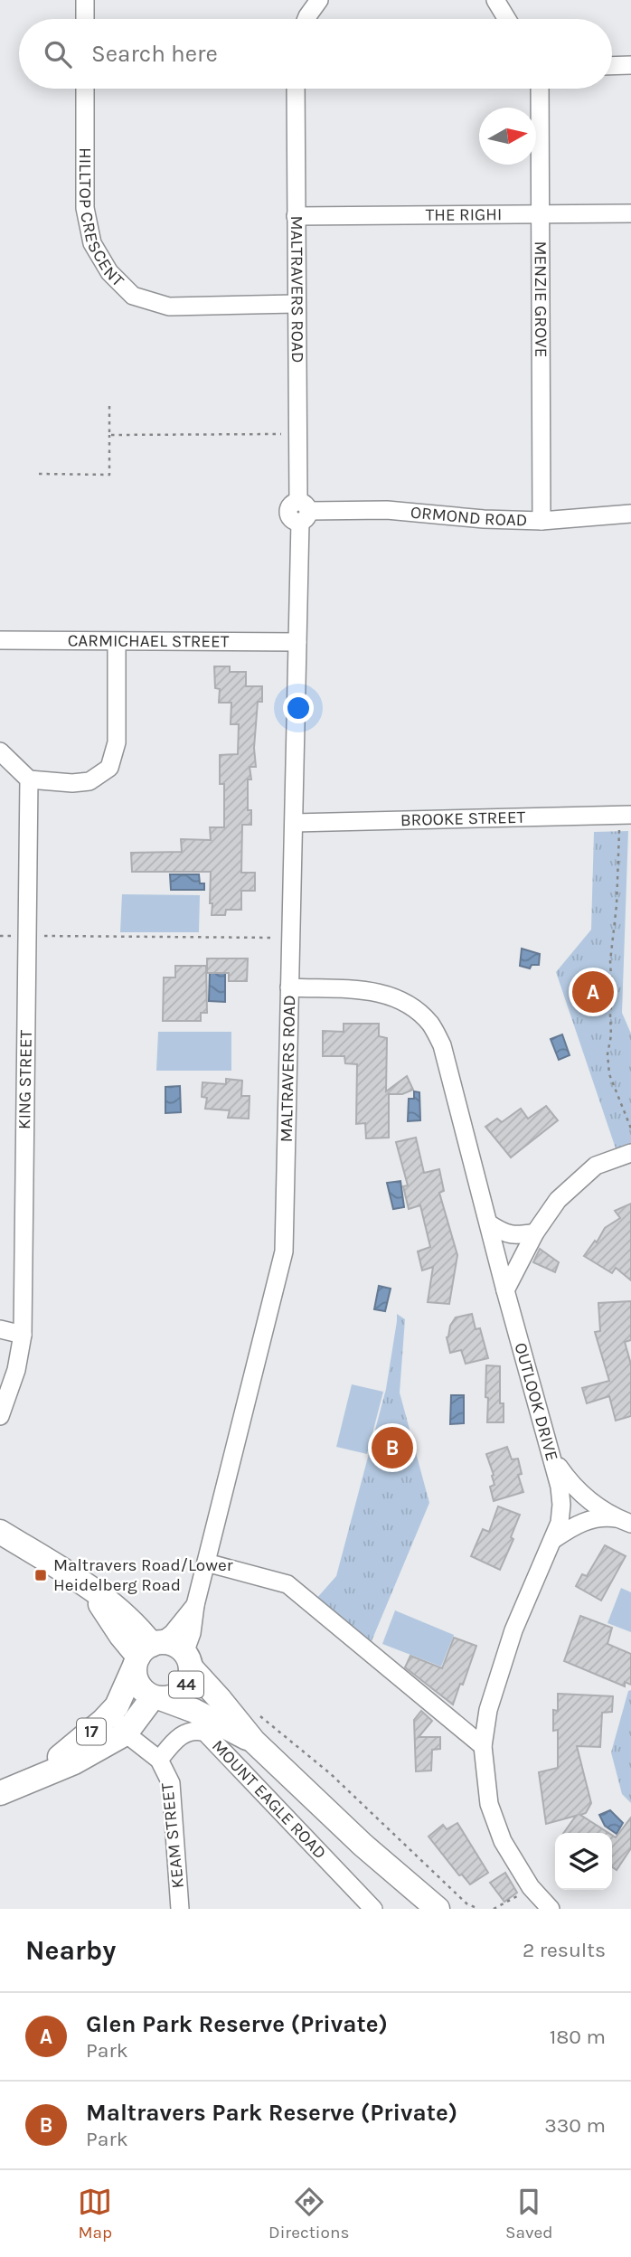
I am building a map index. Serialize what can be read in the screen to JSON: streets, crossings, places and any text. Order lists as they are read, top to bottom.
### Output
{
  "streets": {
    "main road": ["44", "17"],
    "street": [
      "HILLTOP CRESCENT",
      "THE RIGHI",
      "MALTRAVERS ROAD",
      "MENZIE GROVE",
      "ORMOND ROAD",
      "CARMICHAEL STREET",
      "BROOKE STREET",
      "KING STREET",
      "OUTLOOK DRIVE",
      "MOUNT EAGLE ROAD",
      "KEAM STREET"
    ]
  },
  "crossings": [
    ["HILLTOP CRESCENT", "MALTRAVERS ROAD"],
    ["THE RIGHI", "MALTRAVERS ROAD"],
    ["THE RIGHI", "MENZIE GROVE"],
    ["MALTRAVERS ROAD", "ORMOND ROAD"],
    ["MALTRAVERS ROAD", "CARMICHAEL STREET"],
    ["MALTRAVERS ROAD", "BROOKE STREET"],
    ["MALTRAVERS ROAD", "OUTLOOK DRIVE"],
    ["MALTRAVERS ROAD", "44"],
    ["MALTRAVERS ROAD", "17"],
    ["MENZIE GROVE", "ORMOND ROAD"],
    ["44", "17"],
    ["17", "KEAM STREET"],
    ["MOUNT EAGLE ROAD", "KEAM STREET"]
  ],
  "places": {
    "transit": ["Maltravers Road/Lower Heidelberg Road"]
  },
  "north": "right",
  "page": {
    "search": "Search here",
    "pins": ["A", "B"],
    "heading": ["Nearby", "2 results"],
    "list": [
      {
        "mark": "A",
        "name": "Glen Park Reserve (Private)",
        "note": "Park",
        "value": "180 m"
      },
      {
        "mark": "B",
        "name": "Maltravers Park Reserve (Private)",
        "note": "Park",
        "value": "330 m"
      }
    ],
    "nav": ["Map", "Directions", "Saved"]
  }
}
